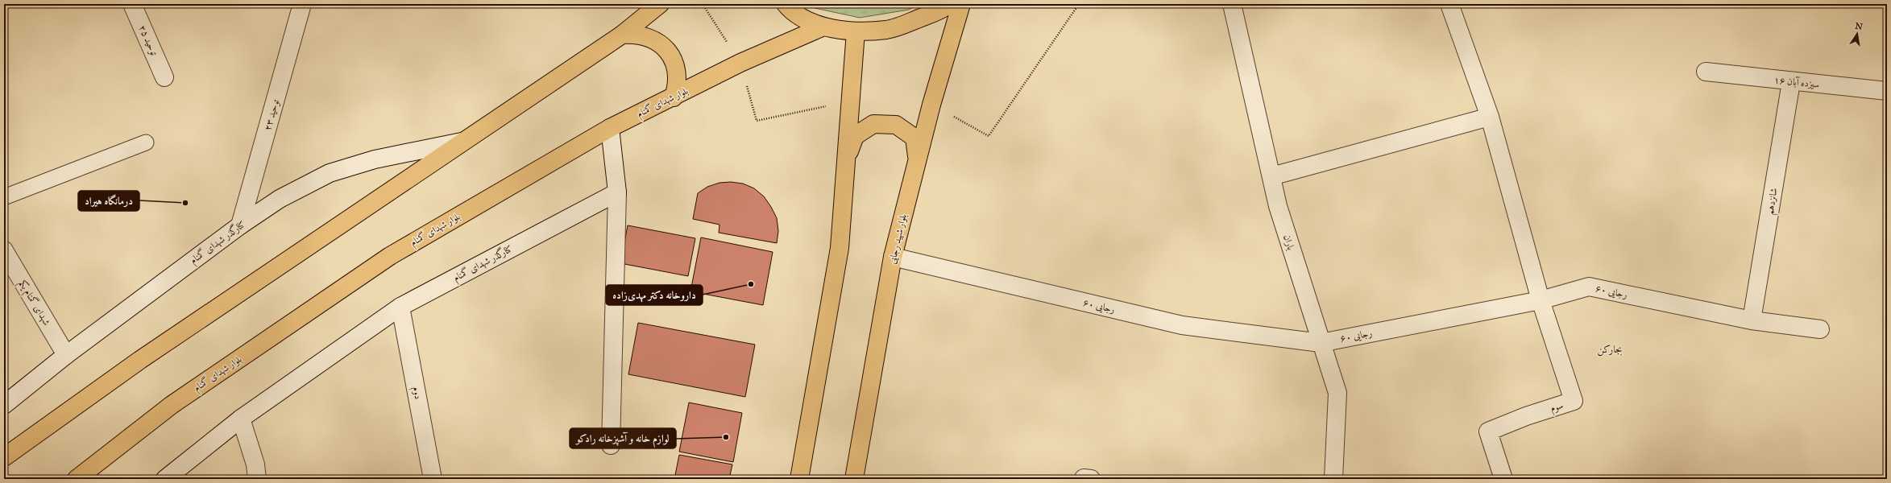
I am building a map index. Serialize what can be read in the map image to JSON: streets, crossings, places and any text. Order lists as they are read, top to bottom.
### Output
{
  "streets": {
    "main road": ["بلوار شهدای گمنام", "بلوار شهید رجایی"],
    "street": [
      "توحید ۲۵",
      "سیزده آبان ۱۶",
      "توحید ۲۳",
      "شانزدهم",
      "کنارگذر شهدای گمنام",
      "باران",
      "رجایی ۶۰",
      "شهدای گمنام یکم",
      "دوم",
      "سوم"
    ]
  },
  "crossings": [
    ["سیزده آبان ۱۶", "شانزدهم"],
    ["توحید ۲۳", "کنارگذر شهدای گمنام"],
    ["شانزدهم", "رجایی ۶۰"],
    ["بلوار شهید رجایی", "رجایی ۶۰"],
    ["کنارگذر شهدای گمنام", "شهدای گمنام یکم"],
    ["کنارگذر شهدای گمنام", "دوم"],
    ["باران", "رجایی ۶۰"],
    ["رجایی ۶۰", "سوم"]
  ],
  "districts": ["بجارکن"],
  "places": ["درمانگاه هیراد", "داروخانه دکتر مهدی‌زاده", "لوازم خانه و آشپزخانه رادکو"],
  "north": "top"
}
